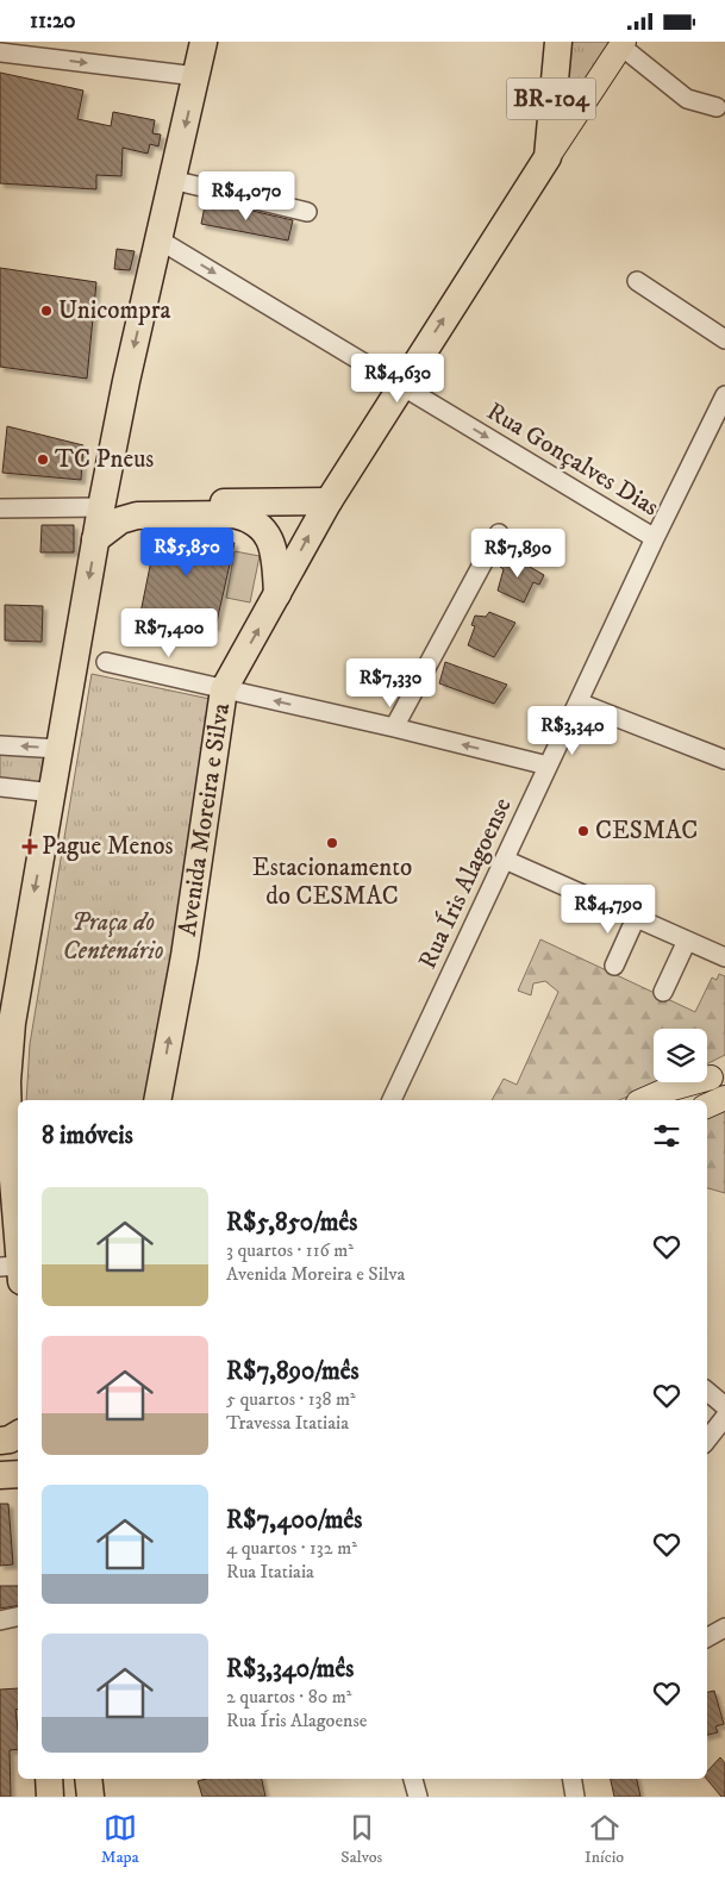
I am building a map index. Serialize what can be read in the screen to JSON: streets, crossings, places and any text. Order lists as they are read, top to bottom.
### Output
{
  "streets": {
    "highway": ["BR-104", "Avenida Moreira e Silva"],
    "street": ["Rua Gonçalves Dias", "Rua Íris Alagoense"]
  },
  "crossings": [
    ["BR-104", "Avenida Moreira e Silva"],
    ["Rua Gonçalves Dias", "Avenida Moreira e Silva"],
    ["Rua Gonçalves Dias", "Rua Íris Alagoense"]
  ],
  "one_way": ["Rua Gonçalves Dias", "Avenida Moreira e Silva"],
  "parks": ["Praça do Centenário"],
  "places": {
    "other": [
      "Unicompra",
      "TC Pneus",
      "CESMAC",
      "Estacionamento do CESMAC"
    ],
    "health": ["Pague Menos"]
  },
  "page": {
    "status": "11:20",
    "price": [
      "R$4,070",
      "R$4,630",
      "R$5,850",
      "R$7,890",
      "R$7,400",
      "R$7,330",
      "R$3,340",
      "R$4,790"
    ],
    "heading": "8 imóveis",
    "list": [
      {
        "name": "R$5,850/mês",
        "note": "3 quartos · 116 m² · Avenida Moreira e Silva"
      },
      {
        "name": "R$7,890/mês",
        "note": "5 quartos · 138 m² · Travessa Itatiaia"
      },
      {
        "name": "R$7,400/mês",
        "note": "4 quartos · 132 m² · Rua Itatiaia"
      },
      {
        "name": "R$3,340/mês",
        "note": "2 quartos · 80 m² · Rua Íris Alagoense"
      }
    ],
    "tabs": ["Mapa", "Salvos", "Início"]
  }
}
